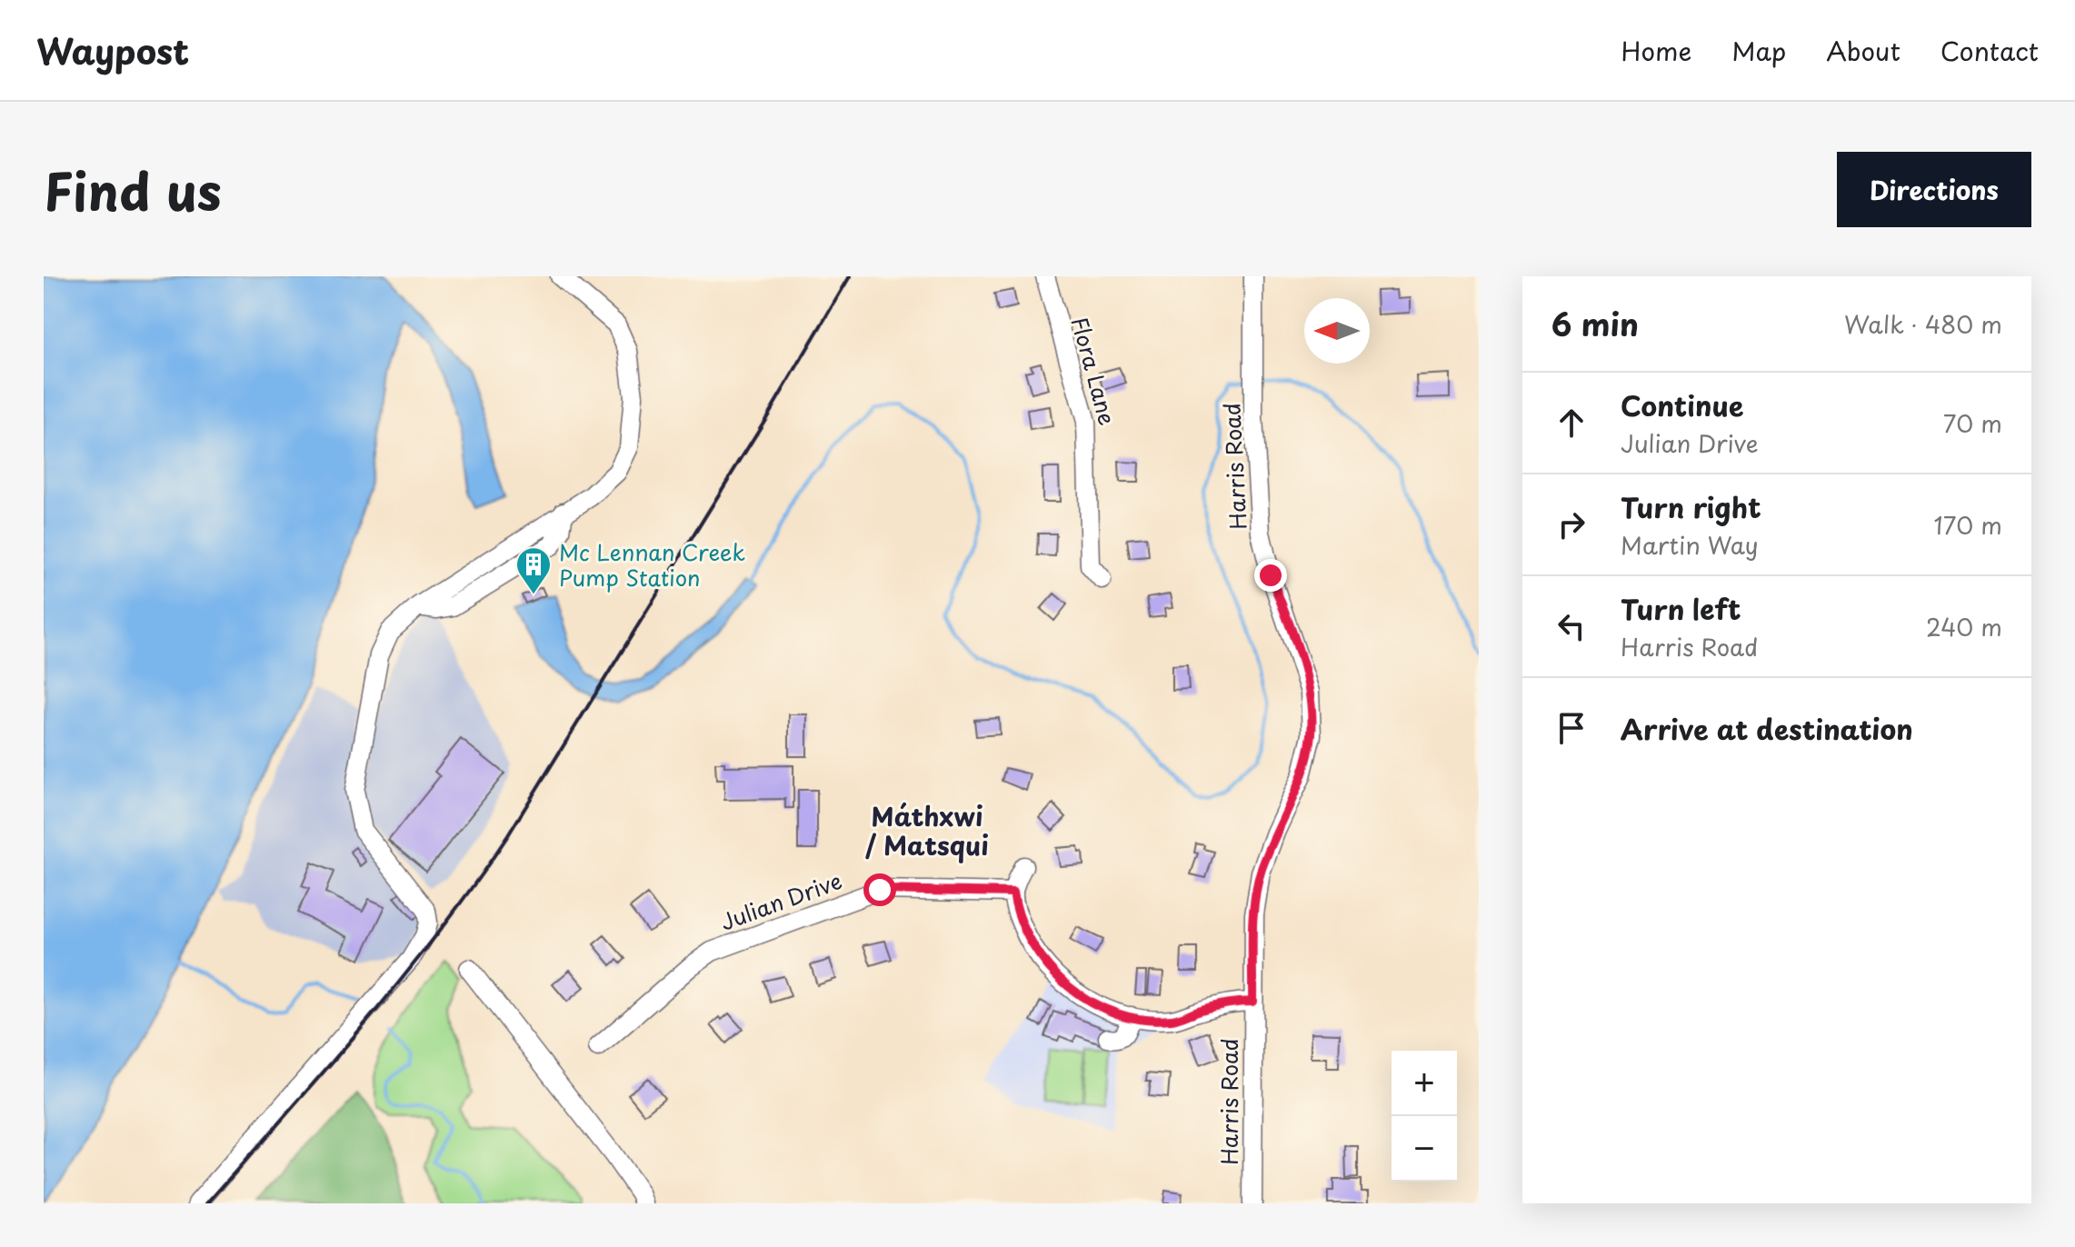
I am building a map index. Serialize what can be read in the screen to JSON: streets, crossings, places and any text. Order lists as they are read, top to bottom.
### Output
{
  "streets": {
    "street": ["Flora Lane", "Harris Road", "Julian Drive"]
  },
  "districts": ["Máthxwi / Matsqui"],
  "places": {
    "building": ["Mc Lennan Creek Pump Station"]
  },
  "north": "left",
  "page": {
    "header": "Waypost",
    "nav": [
      "Home",
      "Map",
      "About",
      "Contact"
    ],
    "title": "Find us",
    "buttons": "Directions",
    "heading": ["6 min", "Walk · 480 m"],
    "list": [
      ["Continue", "Julian Drive", "70 m"],
      ["Turn right", "Martin Way", "170 m"],
      ["Turn left", "Harris Road", "240 m"],
      "Arrive at destination"
    ],
    "map_buttons": ["+", "−"]
  }
}
